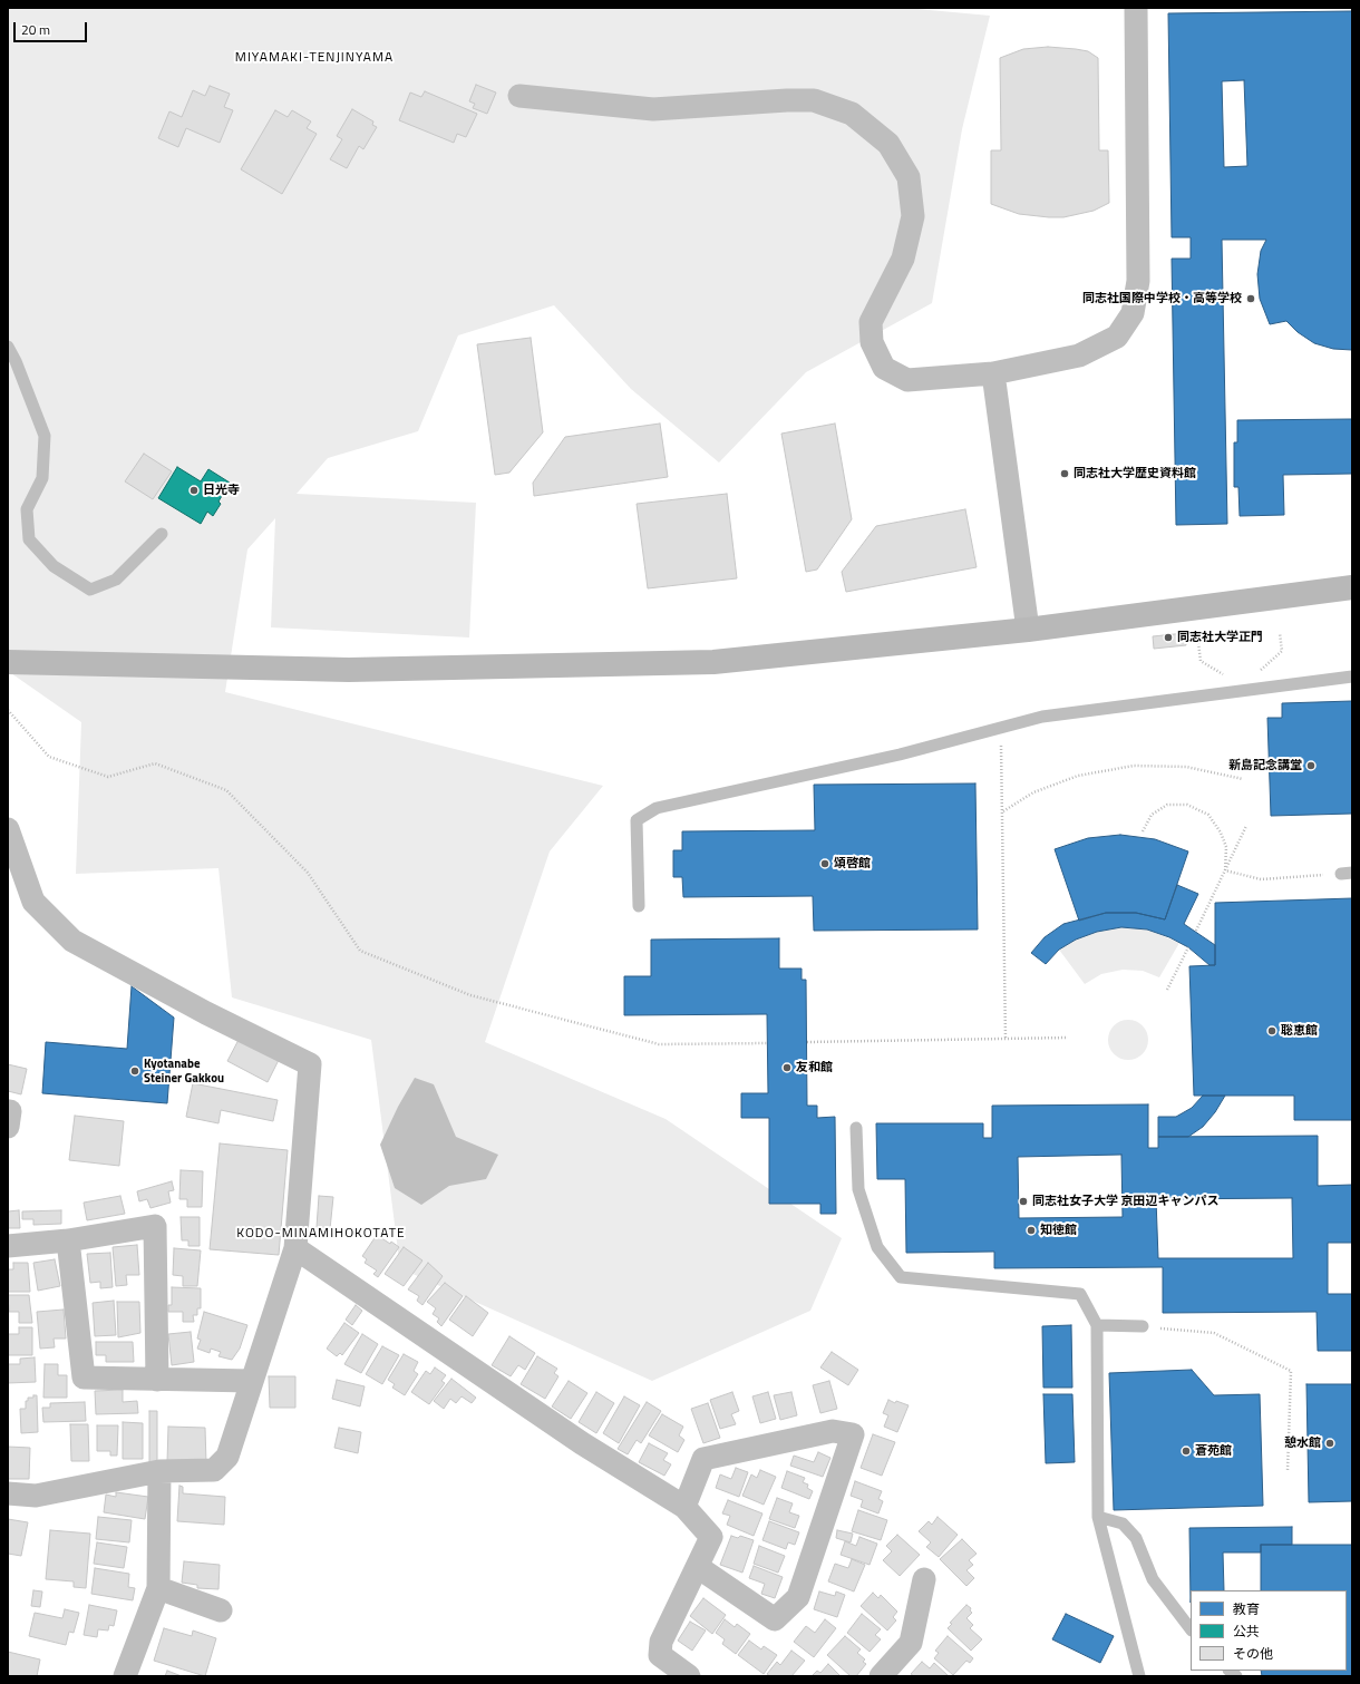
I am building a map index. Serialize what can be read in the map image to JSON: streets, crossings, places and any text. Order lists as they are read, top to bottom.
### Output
{
  "districts": ["MIYAMAKI-TENJINYAMA", "KODO-MINAMIHOKOTATE"],
  "places": [
    "同志社国際中学校・高等学校",
    "同志社大学歴史資料館",
    "日光寺",
    "同志社大学正門",
    "新島記念講堂",
    "頌啓館",
    "聡恵館",
    "友和館",
    "Kyotanabe Steiner Gakkou",
    "同志社女子大学 京田辺キャンパス",
    "知徳館",
    "憩水館",
    "蒼苑館"
  ],
  "legend": ["教育", "公共", "その他"],
  "scale_bar": "20 m"
}
